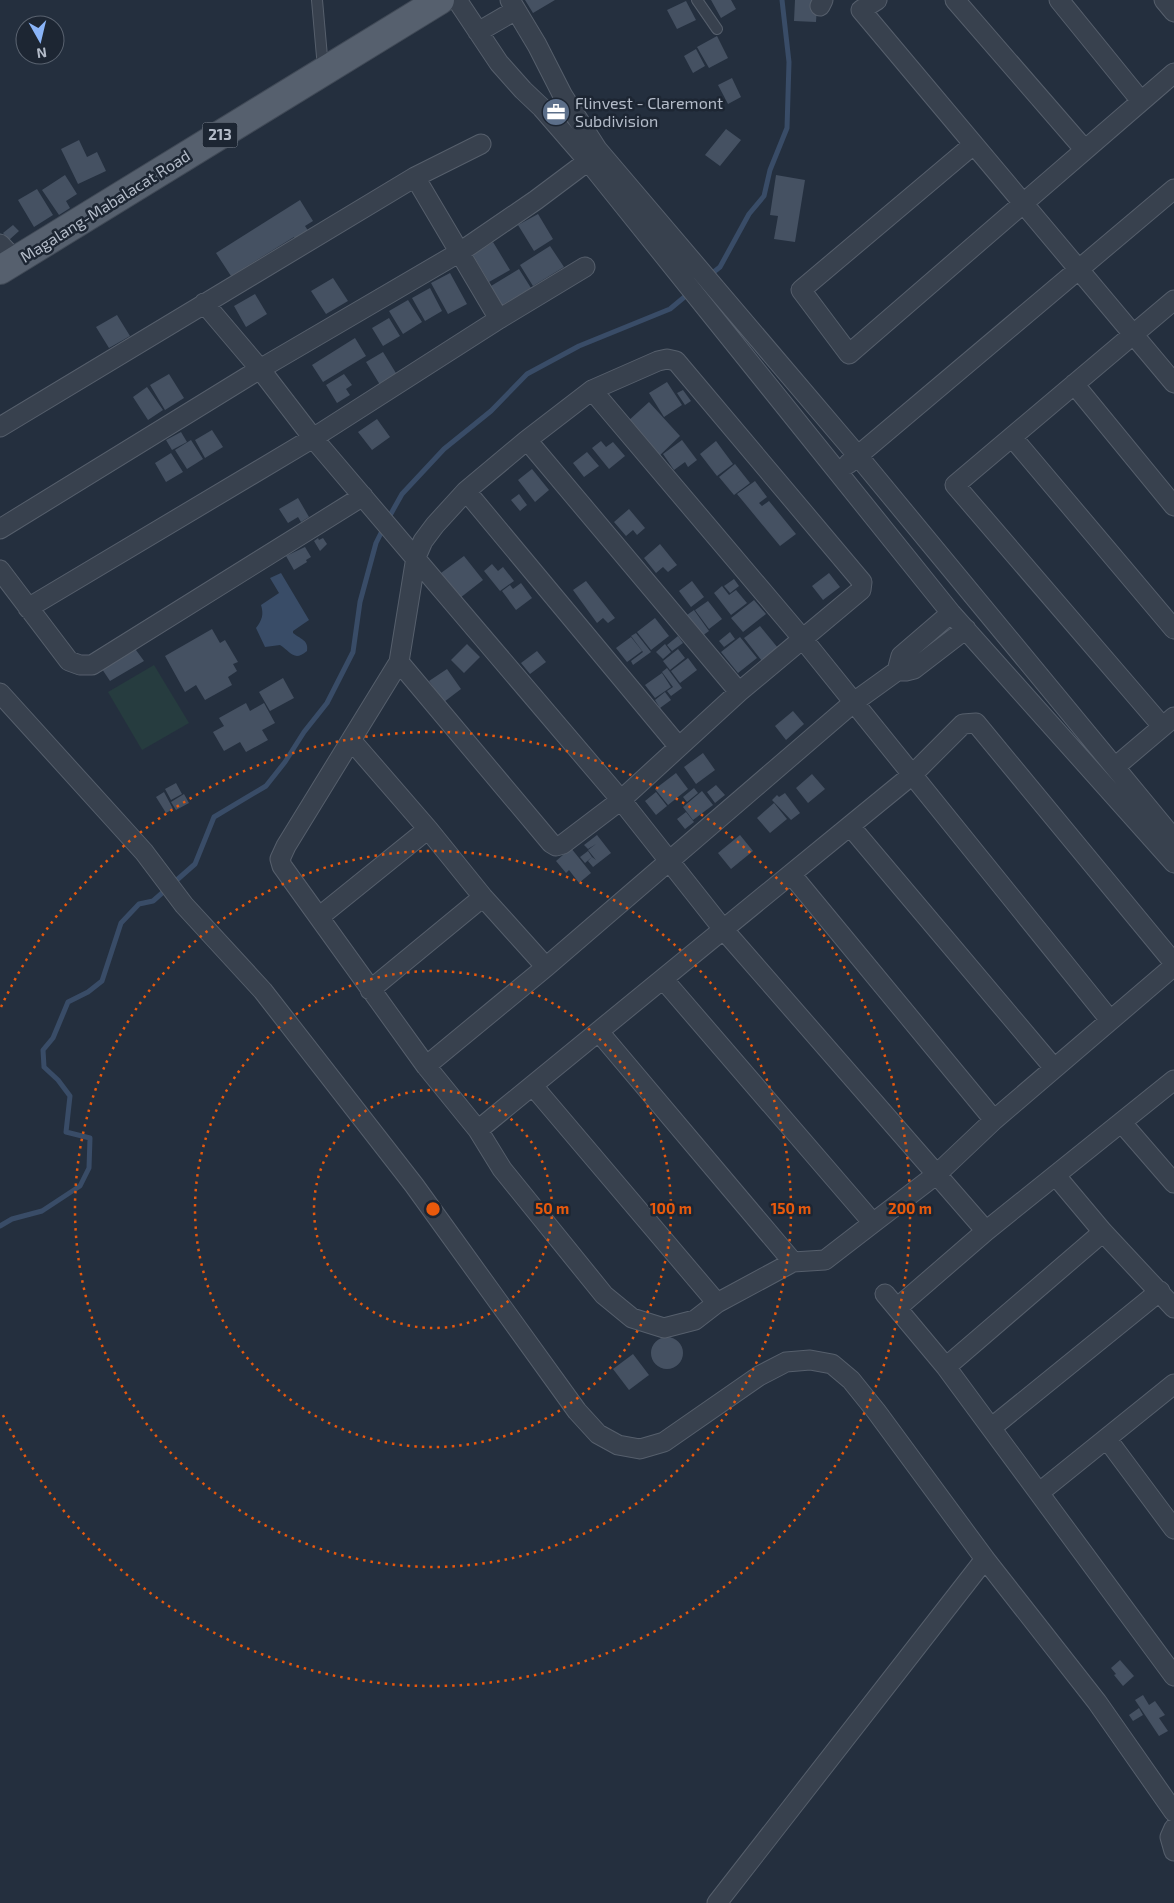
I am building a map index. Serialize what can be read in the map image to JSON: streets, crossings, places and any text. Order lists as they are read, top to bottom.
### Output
{
  "streets": {
    "main road": ["213", "Magalang-Mabalacat Road"]
  },
  "places": {
    "office": ["Flinvest - Claremont Subdivision"]
  },
  "north": "bottom",
  "rings": [
    "50 m",
    "100 m",
    "150 m",
    "200 m"
  ]
}
